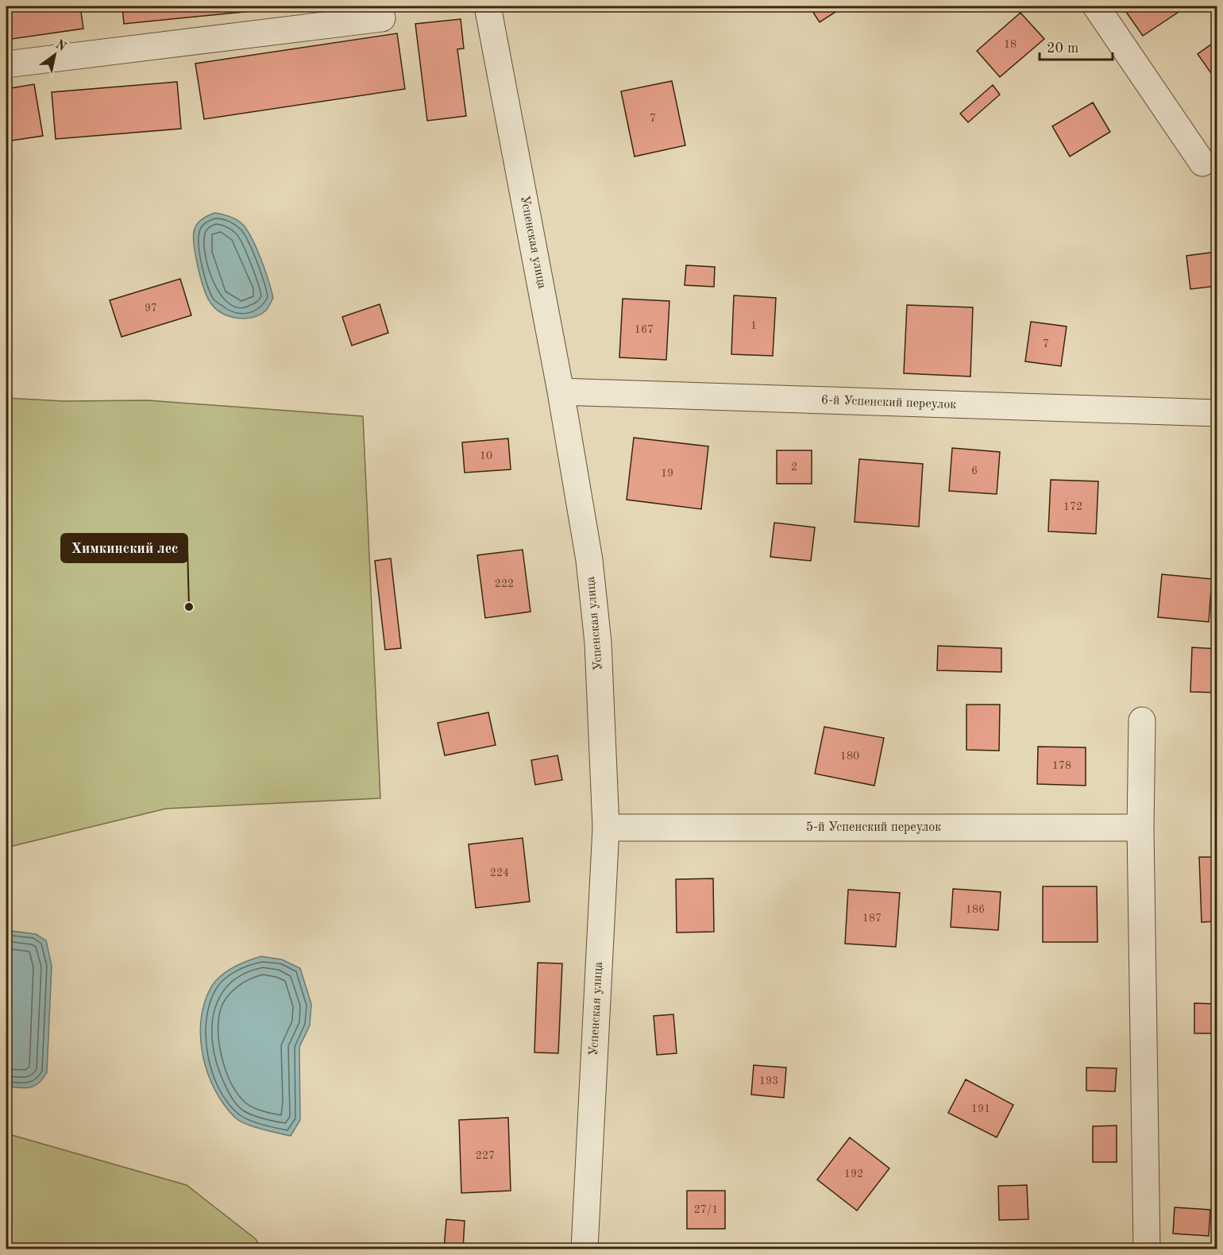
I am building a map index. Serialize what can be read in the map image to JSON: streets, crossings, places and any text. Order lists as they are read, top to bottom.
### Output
{
  "streets": {
    "street": ["Успенская улица", "6-й Успенский переулок", "5-й Успенский переулок"]
  },
  "crossings": [
    ["Успенская улица", "6-й Успенский переулок"],
    ["Успенская улица", "5-й Успенский переулок"]
  ],
  "places": ["Химкинский лес"],
  "house_numbers": [
    "18",
    "7",
    "97",
    "1",
    "167",
    "7",
    "10",
    "2",
    "6",
    "19",
    "172",
    "222",
    "180",
    "178",
    "224",
    "186",
    "187",
    "193",
    "191",
    "227",
    "192",
    "27/1"
  ],
  "scale_bar": "20 m",
  "north": "top right"
}
